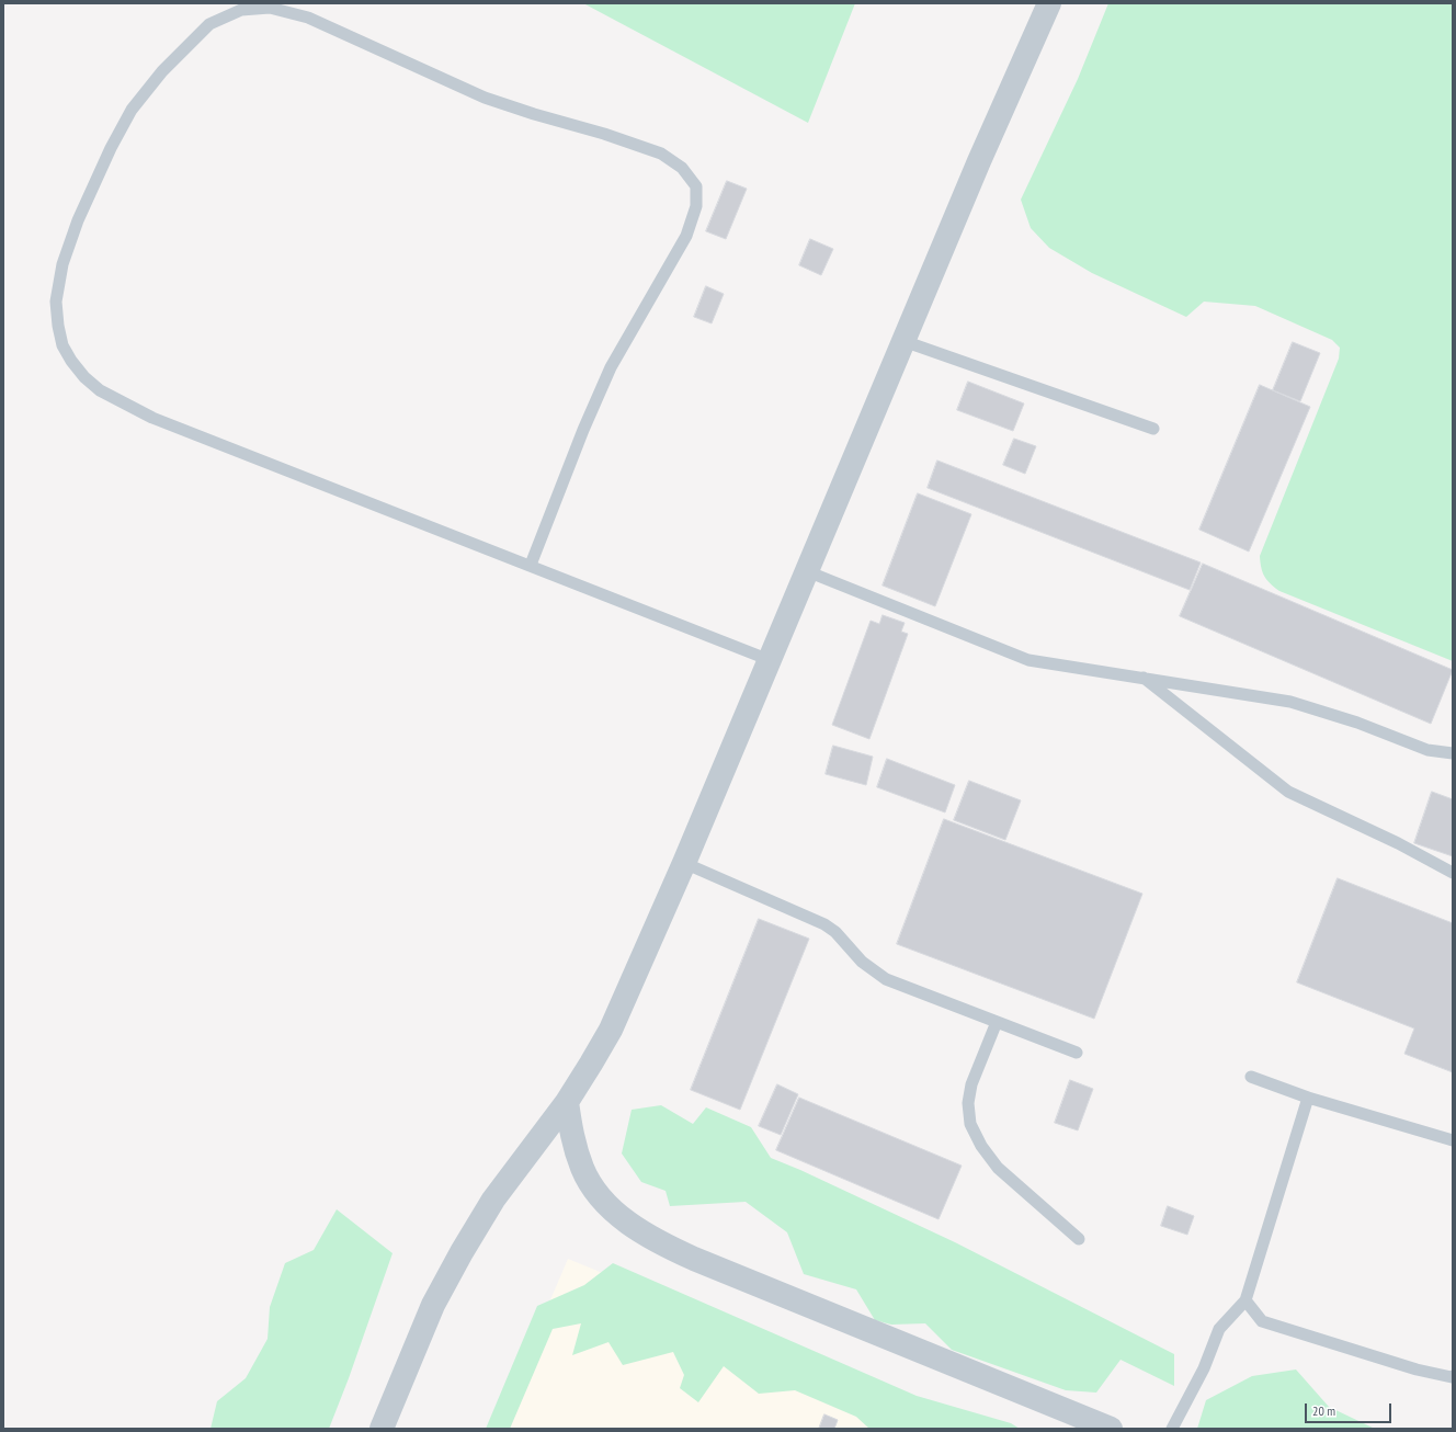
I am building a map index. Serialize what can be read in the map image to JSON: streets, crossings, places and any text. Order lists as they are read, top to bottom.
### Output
{
  "scale_bar": "20 m"
}
